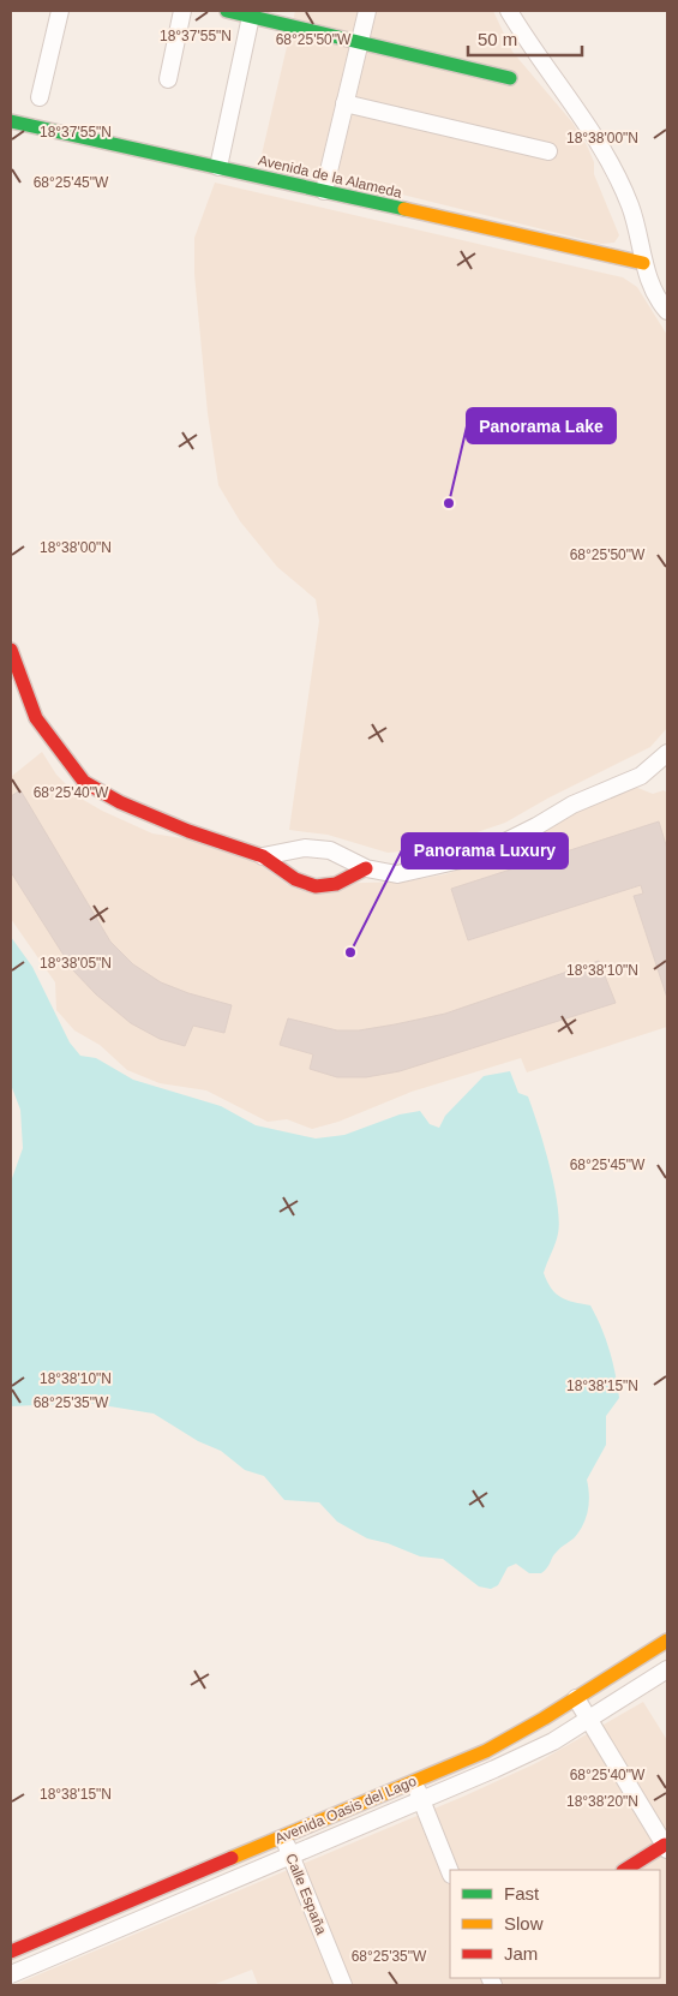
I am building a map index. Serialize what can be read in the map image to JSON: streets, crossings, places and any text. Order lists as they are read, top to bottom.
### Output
{
  "streets": {
    "street": ["Avenida de la Alameda", "Avenida Oasis del Lago", "Calle España"]
  },
  "crossings": [
    ["Avenida Oasis del Lago", "Calle España"]
  ],
  "places": ["Panorama Lake", "Panorama Luxury"],
  "legend": ["Fast", "Slow", "Jam"],
  "scale_bar": "50 m",
  "coordinates": [
    "18°37'55\"N",
    "68°25'50\"W",
    "18°38'00\"N",
    "68°25'45\"W",
    "68°25'40\"W",
    "18°38'05\"N",
    "18°38'10\"N",
    "18°38'15\"N",
    "68°25'35\"W",
    "18°38'20\"N"
  ]
}
